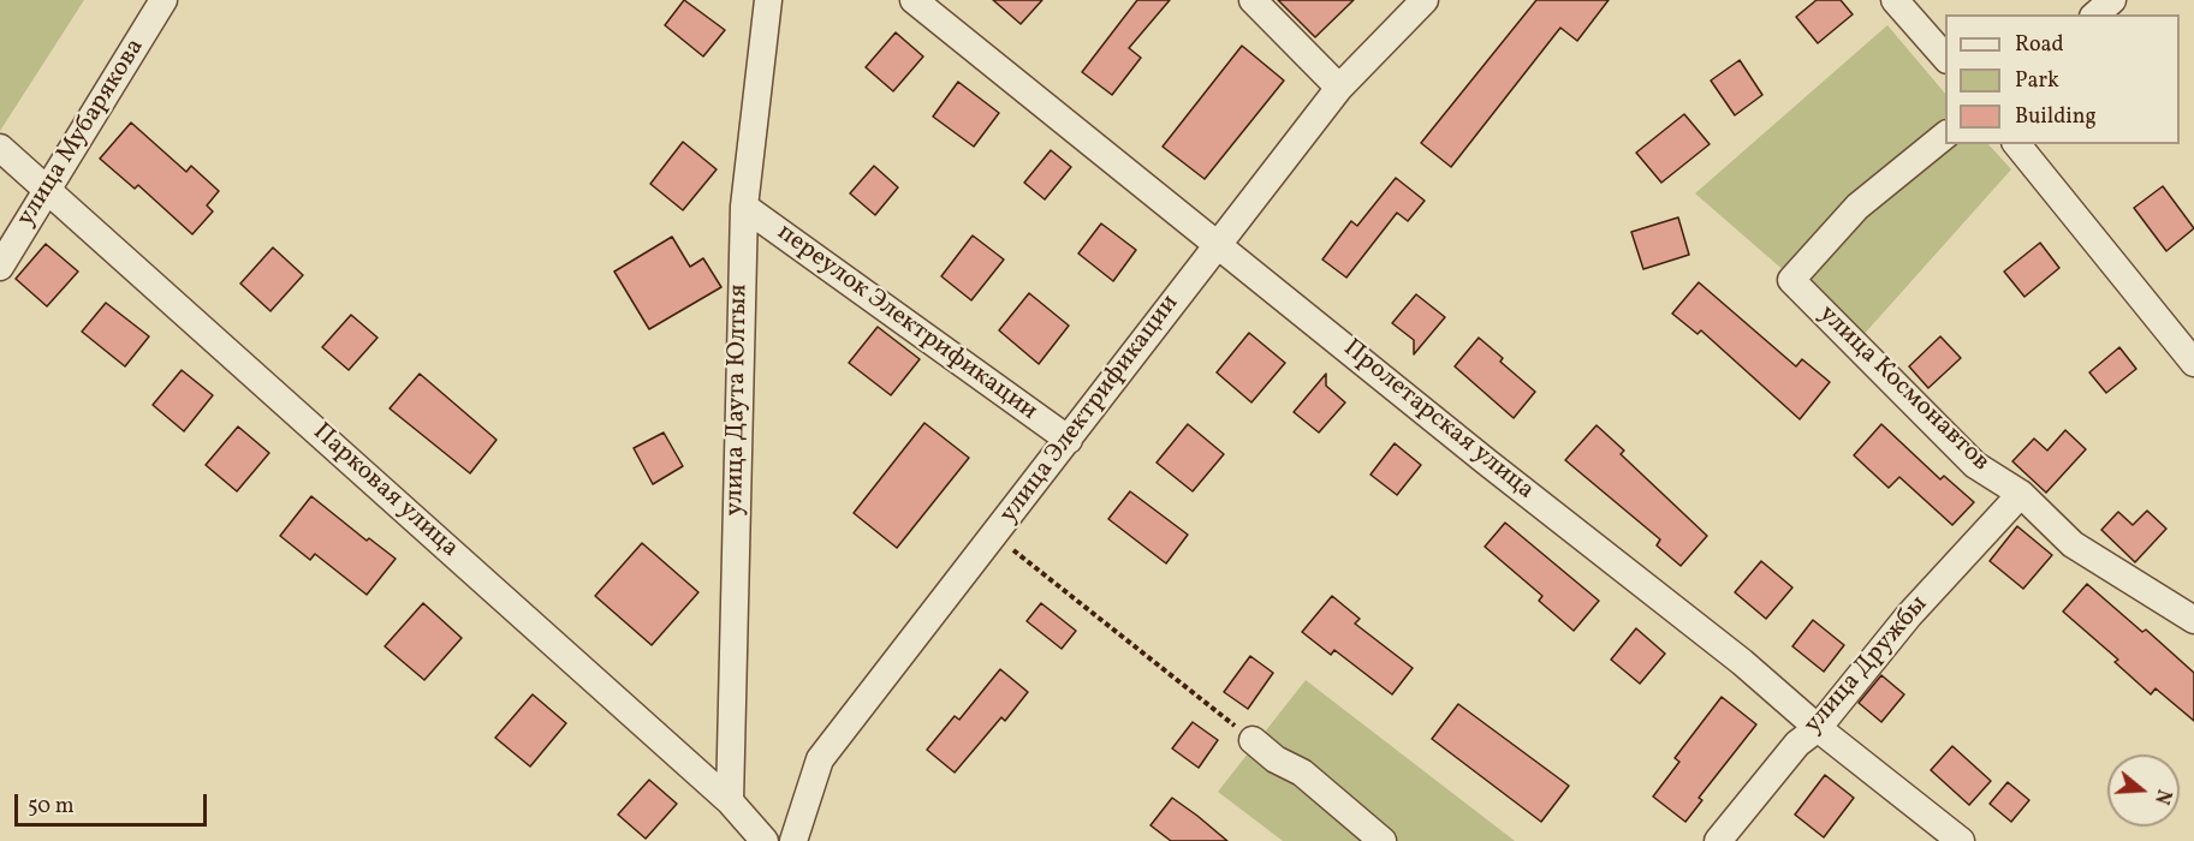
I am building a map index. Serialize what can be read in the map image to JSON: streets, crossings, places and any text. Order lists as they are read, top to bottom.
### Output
{
  "streets": {
    "street": [
      "улица Мубарякова",
      "переулок Электрификации",
      "улица Космонавтов",
      "улица Даута Юлтыя",
      "улица Электрификации",
      "Пролетарская улица",
      "Парковая улица",
      "улица Дружбы"
    ]
  },
  "crossings": [
    ["улица Мубарякова", "Парковая улица"],
    ["переулок Электрификации", "улица Даута Юлтыя"],
    ["переулок Электрификации", "улица Электрификации"],
    ["улица Космонавтов", "улица Дружбы"],
    ["улица Даута Юлтыя", "Парковая улица"],
    ["улица Электрификации", "Пролетарская улица"],
    ["Пролетарская улица", "улица Дружбы"]
  ],
  "legend": ["Road", "Park", "Building"],
  "scale_bar": "50 m",
  "north": "right"
}
